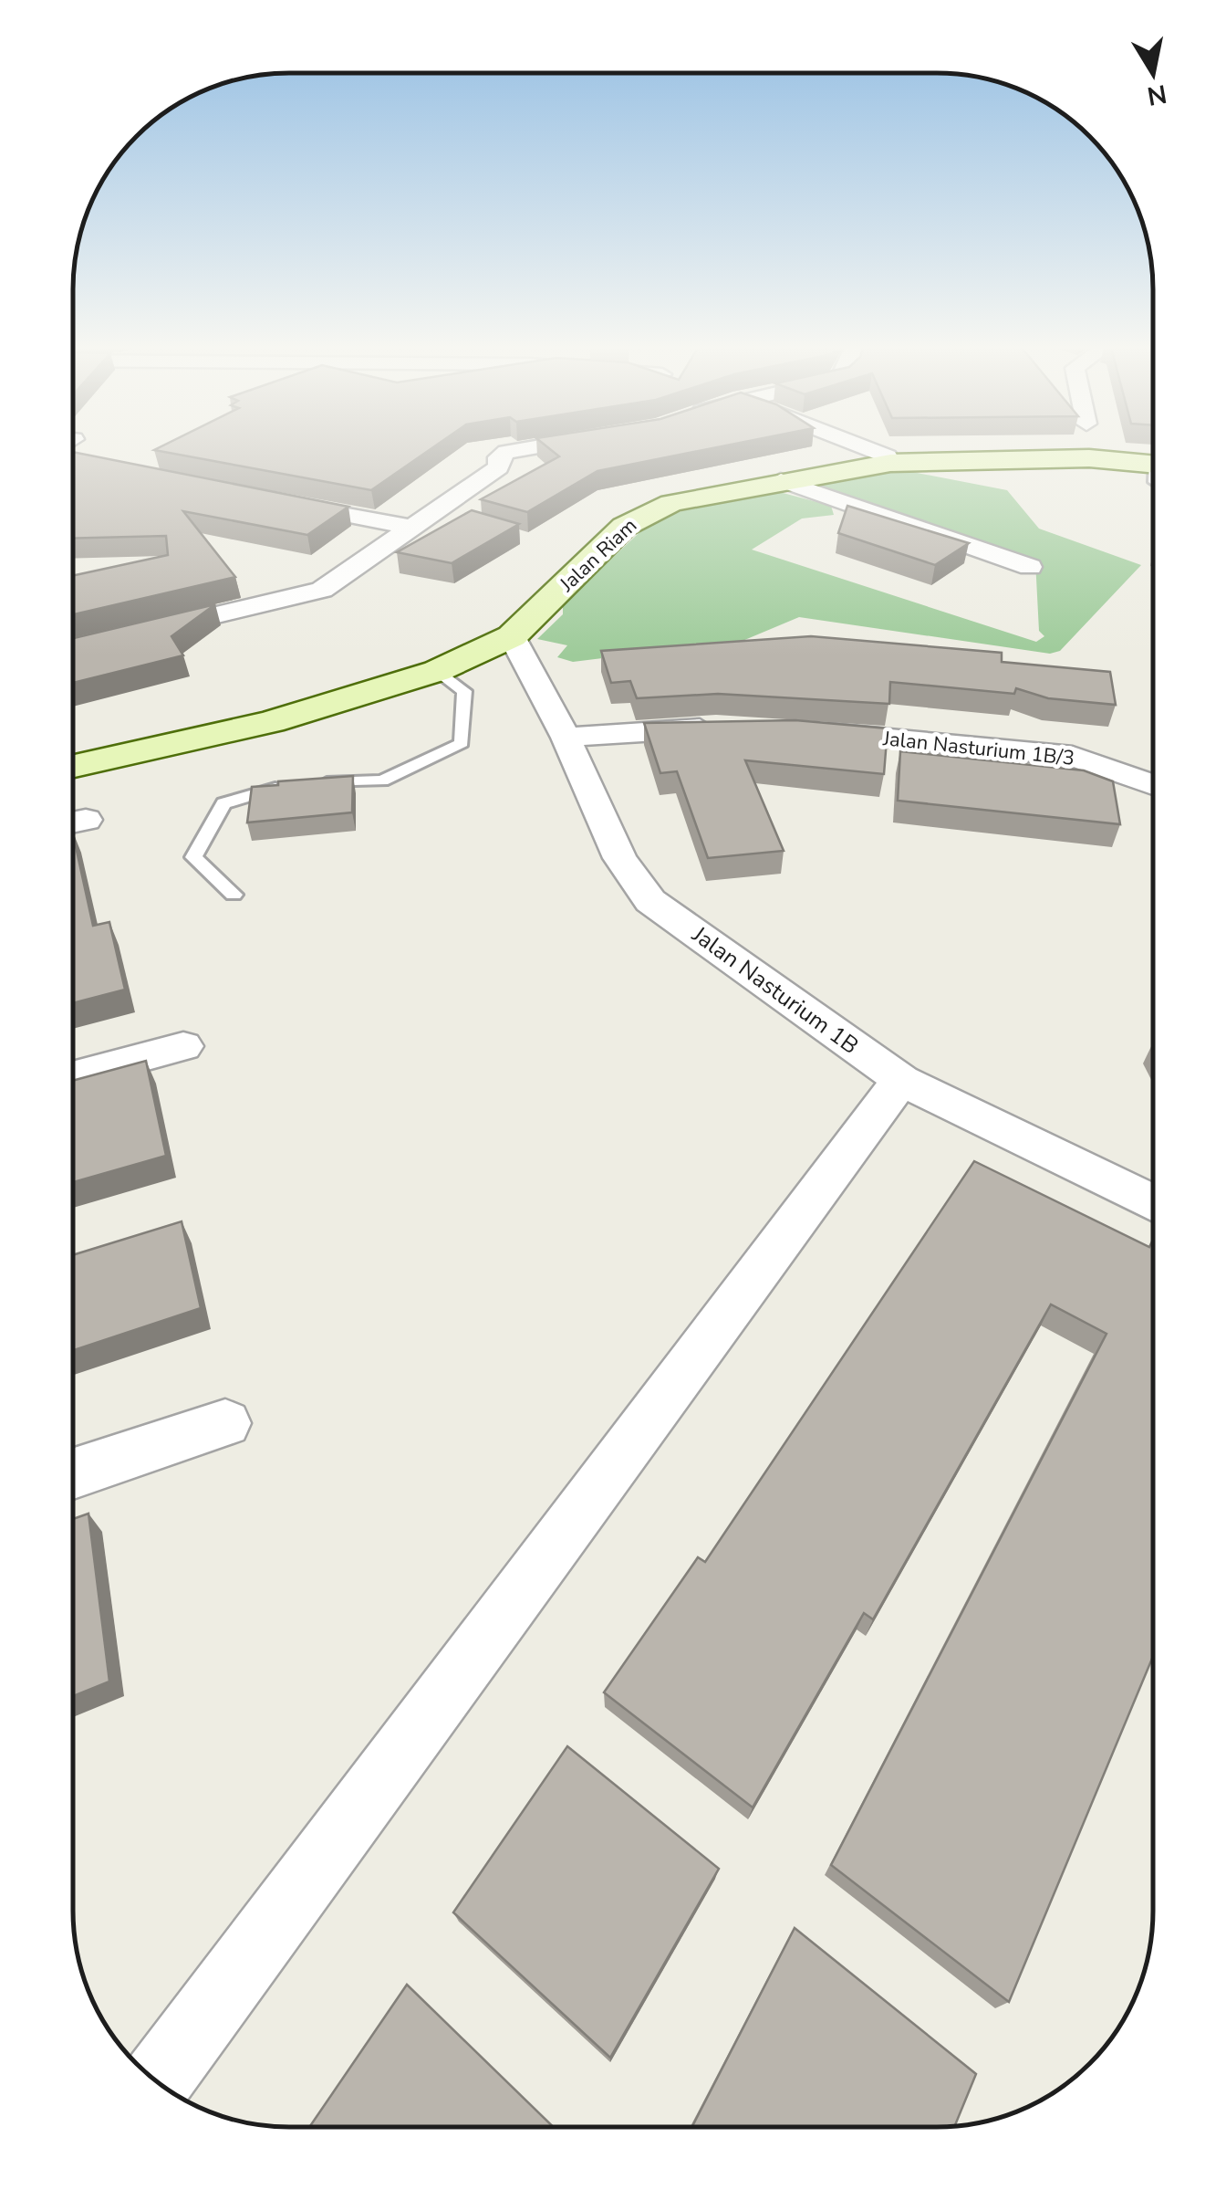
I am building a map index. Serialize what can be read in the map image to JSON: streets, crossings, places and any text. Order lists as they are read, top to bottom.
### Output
{
  "streets": {
    "main road": ["Jalan Riam"],
    "street": ["Jalan Nasturium 1B/3", "Jalan Nasturium 1B"]
  },
  "crossings": [
    ["Jalan Riam", "Jalan Nasturium 1B"]
  ],
  "north": "bottom"
}
